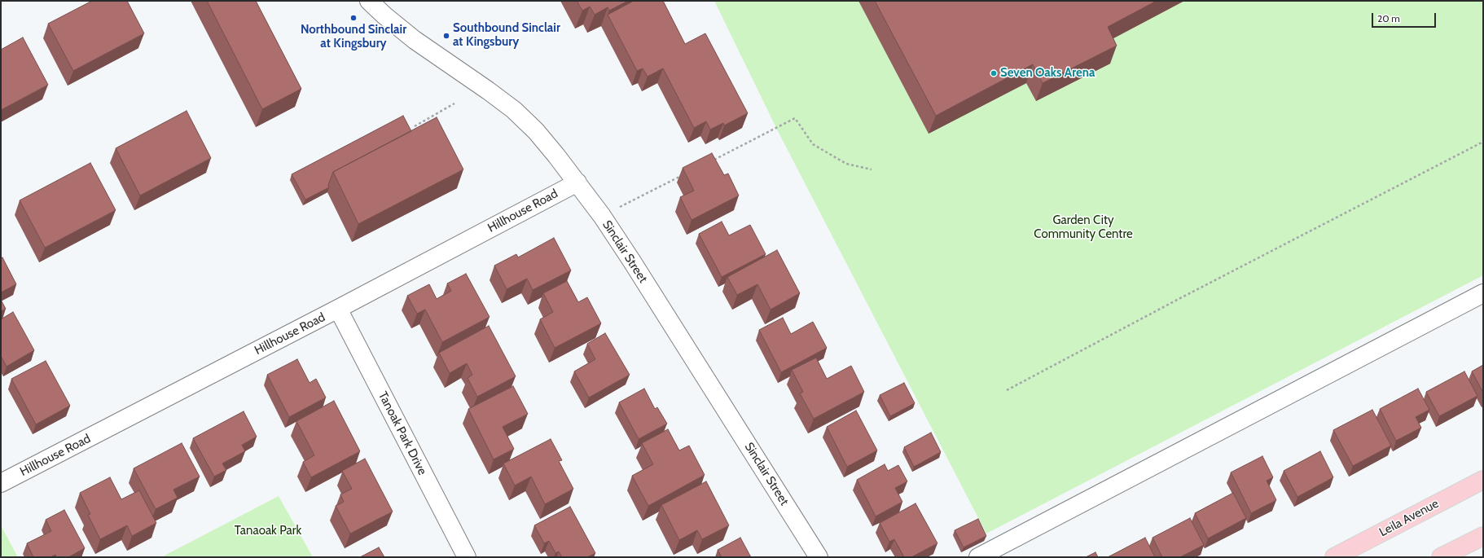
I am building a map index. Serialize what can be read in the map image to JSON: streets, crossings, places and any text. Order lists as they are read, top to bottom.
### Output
{
  "streets": {
    "main road": ["Leila Avenue"],
    "street": ["Hillhouse Road", "Sinclair Street", "Tanoak Park Drive"]
  },
  "crossings": [
    ["Hillhouse Road", "Sinclair Street"],
    ["Hillhouse Road", "Tanoak Park Drive"]
  ],
  "parks": ["Garden City Community Centre", "Tanaoak Park"],
  "places": ["Northbound Sinclair at Kingsbury", "Southbound Sinclair at Kingsbury", "Seven Oaks Arena"],
  "scale_bar": "20 m"
}
